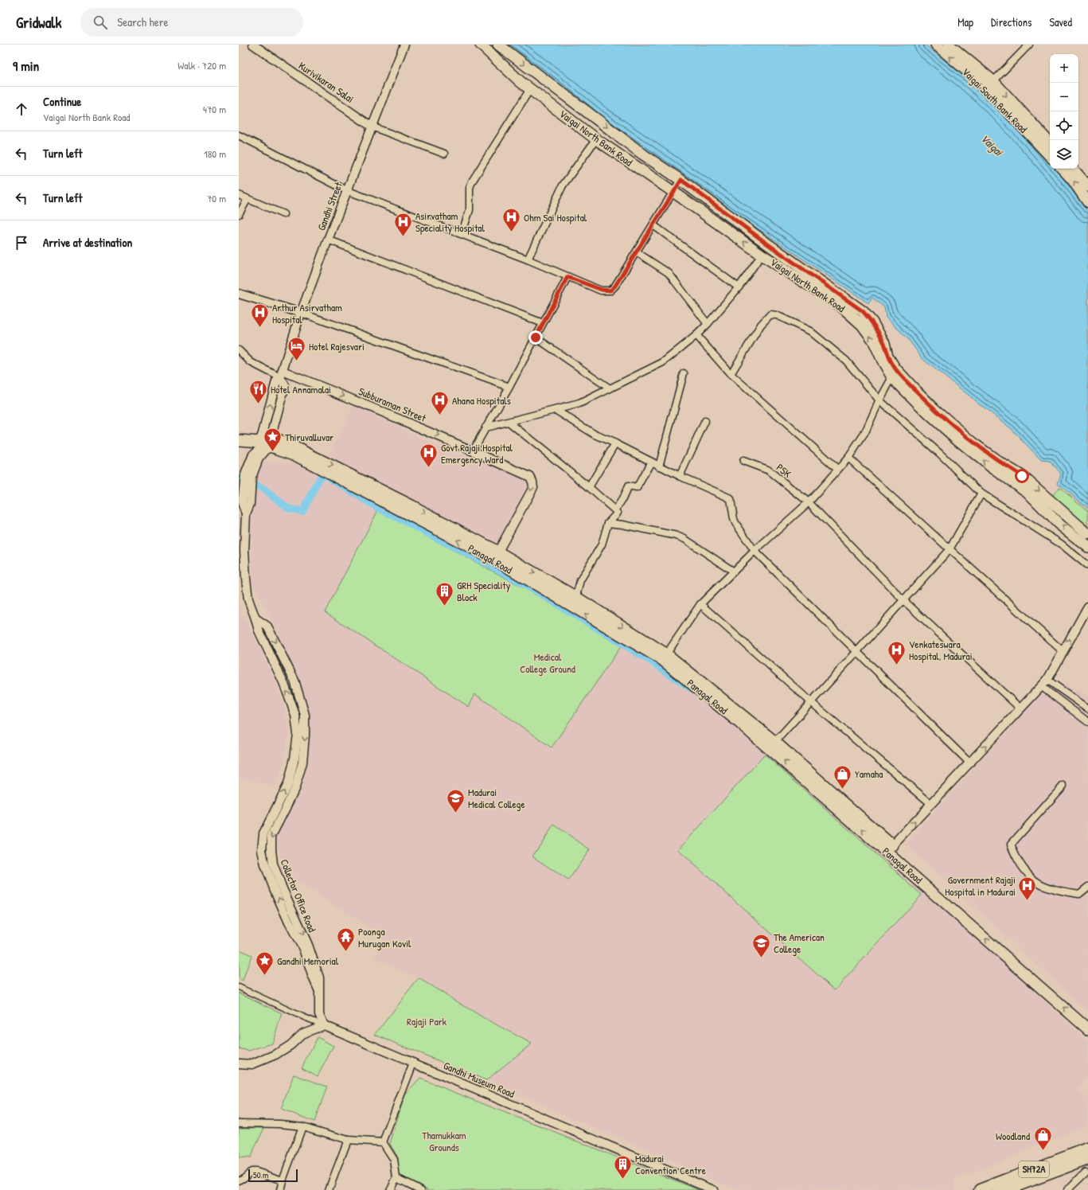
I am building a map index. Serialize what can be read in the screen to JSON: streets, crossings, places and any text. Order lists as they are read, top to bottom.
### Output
{
  "streets": {
    "highway": ["SH72A"],
    "main road": ["Vaigai South Bank Road", "Vaigai North Bank Road", "Panagal Road"],
    "street": [
      "Kurivikaran Salai",
      "Gandhi Street",
      "Subburaman Street",
      "PSK",
      "Collector Office Road",
      "Gandhi Museum Road"
    ]
  },
  "crossings": [
    ["Kurivikaran Salai", "Gandhi Street"],
    ["Gandhi Street", "Subburaman Street"],
    ["Gandhi Street", "Panagal Road"],
    ["Gandhi Street", "Collector Office Road"],
    ["Subburaman Street", "Panagal Road"],
    ["Panagal Road", "Collector Office Road"],
    ["Collector Office Road", "Gandhi Museum Road"]
  ],
  "water": ["Vaigai"],
  "parks": ["Medical College Ground", "Rajaji Park", "Thamukkam Grounds"],
  "places": {
    "hospital": [
      "Ohm Sai Hospital",
      "Asirvatham Speciality Hospital",
      "Arthur Asirvatham Hospital",
      "Ahana Hospitals",
      "Govt Rajaji Hospital Emergency Ward",
      "Venkateswara Hospital, Madurai",
      "Government Rajaji Hospital in Madurai"
    ],
    "hotel": ["Hotel Rajesvari"],
    "restaurant": ["Hotel Annamalai"],
    "place": ["Thiruvalluvar", "Gandhi Memorial"],
    "building": ["GRH Speciality Block", "Madurai Convention Centre"],
    "shop": ["Yamaha", "Woodland"],
    "school or university": ["Madurai Medical College", "The American College"],
    "temple": ["Poonga Murugan Kovil"]
  },
  "scale_bar": "50 m",
  "page": {
    "header": "Gridwalk",
    "search": "Search here",
    "nav": ["Map", "Directions", "Saved"],
    "heading": ["9 min", "Walk · 720 m"],
    "map_buttons": ["+", "−"],
    "list": [
      ["Continue", "Vaigai North Bank Road", "470 m"],
      ["Turn left", "180 m"],
      ["Turn left", "70 m"],
      "Arrive at destination"
    ],
    "scale": "50 m"
  }
}
